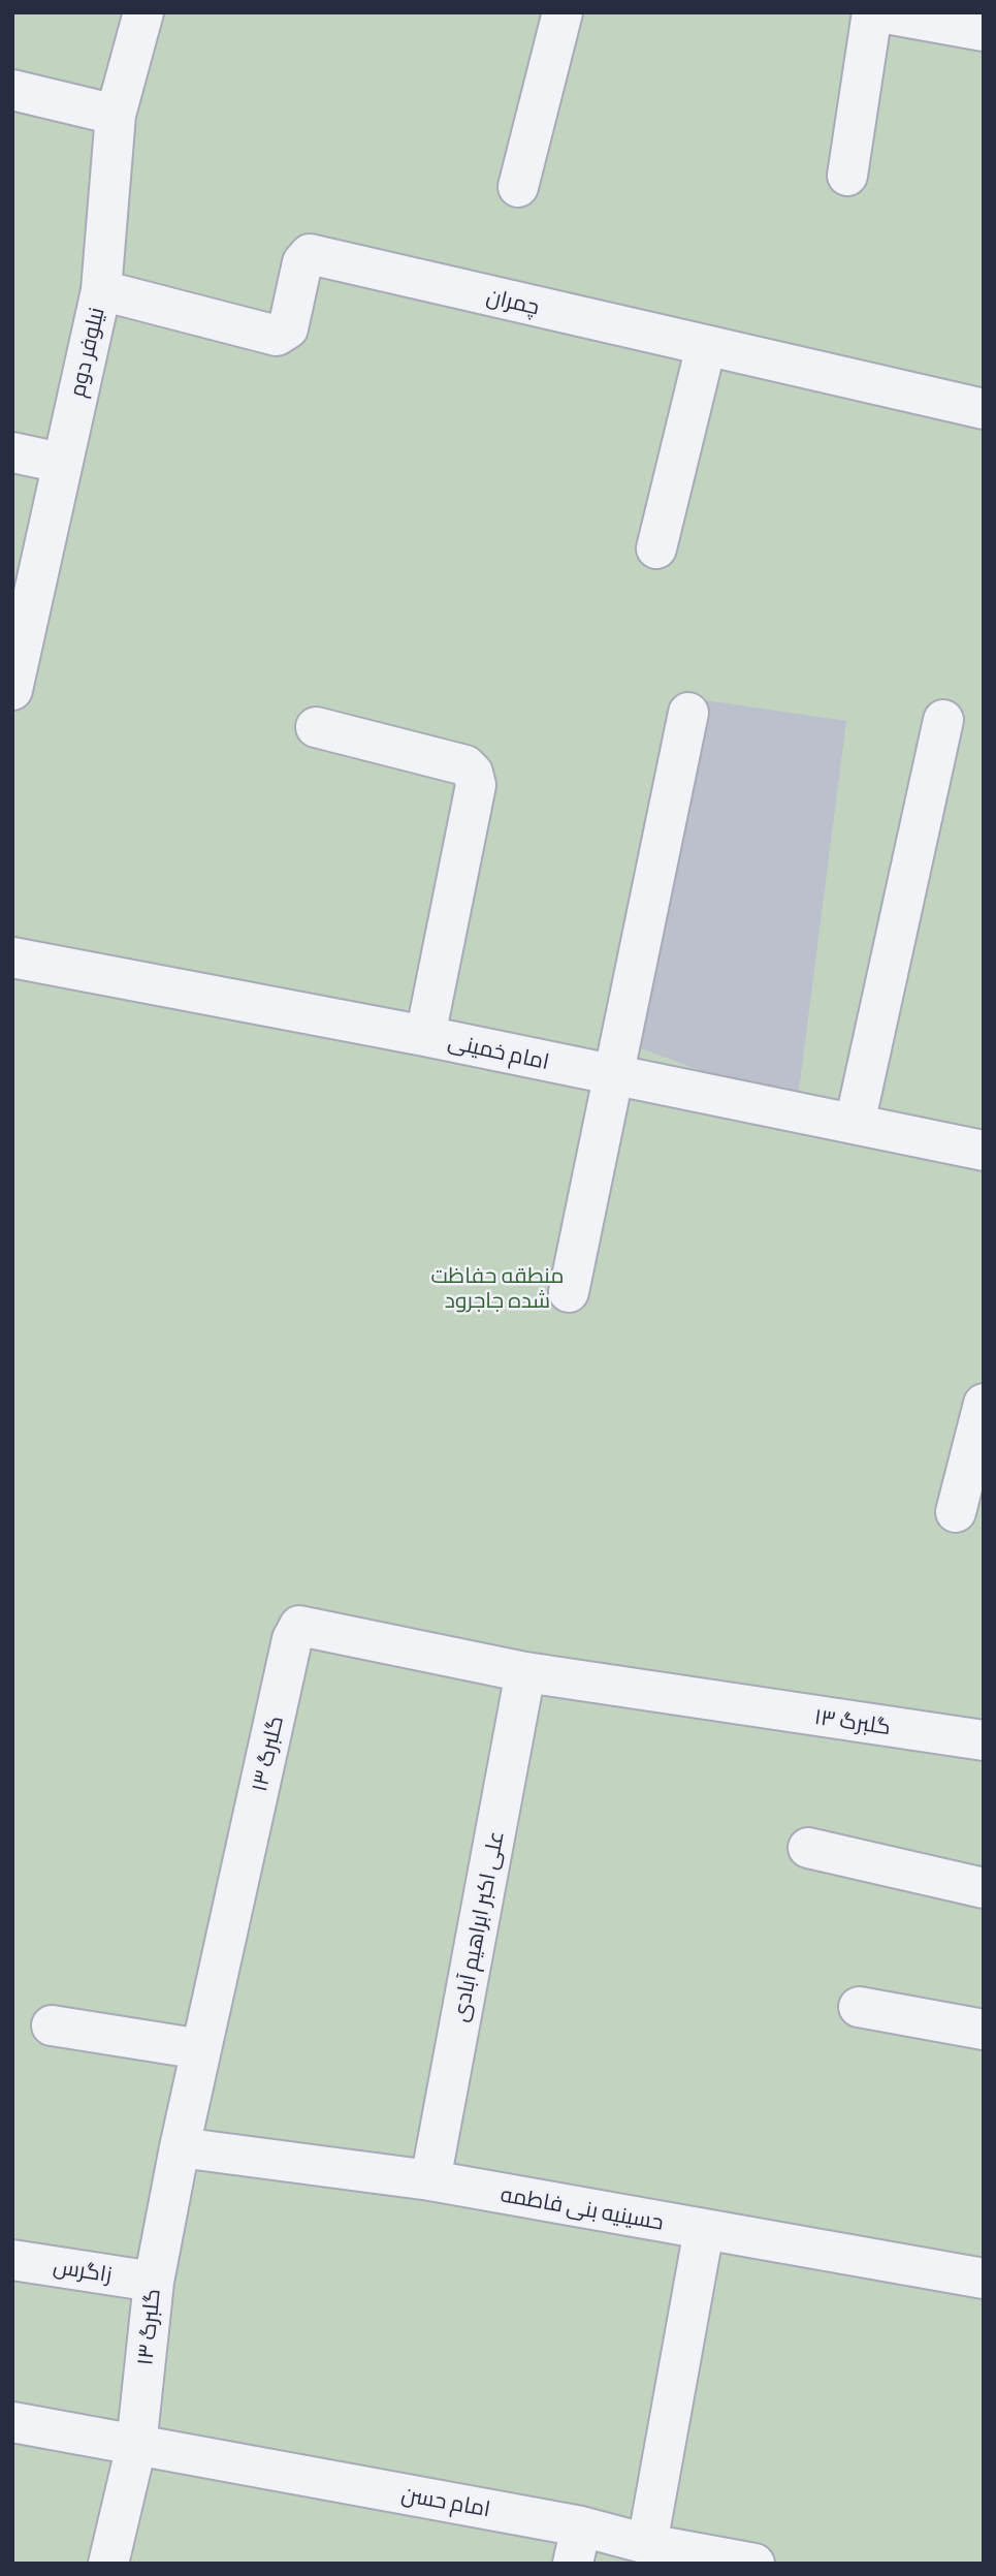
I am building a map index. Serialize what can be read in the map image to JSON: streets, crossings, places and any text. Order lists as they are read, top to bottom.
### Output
{
  "streets": {
    "street": [
      "چمران",
      "نیلوفر دوم",
      "امام خمینی",
      "گلبرگ ۱۳",
      "علی اکبر ابراهیم آبادی",
      "حسینیه بنی فاطمه",
      "زاگرس",
      "امام حسن"
    ]
  },
  "crossings": [
    ["چمران", "نیلوفر دوم"],
    ["گلبرگ ۱۳", "علی اکبر ابراهیم آبادی"],
    ["گلبرگ ۱۳", "حسینیه بنی فاطمه"],
    ["گلبرگ ۱۳", "زاگرس"],
    ["گلبرگ ۱۳", "امام حسن"],
    ["علی اکبر ابراهیم آبادی", "حسینیه بنی فاطمه"]
  ],
  "parks": ["منطقه حفاظت شده جاجرود"]
}
